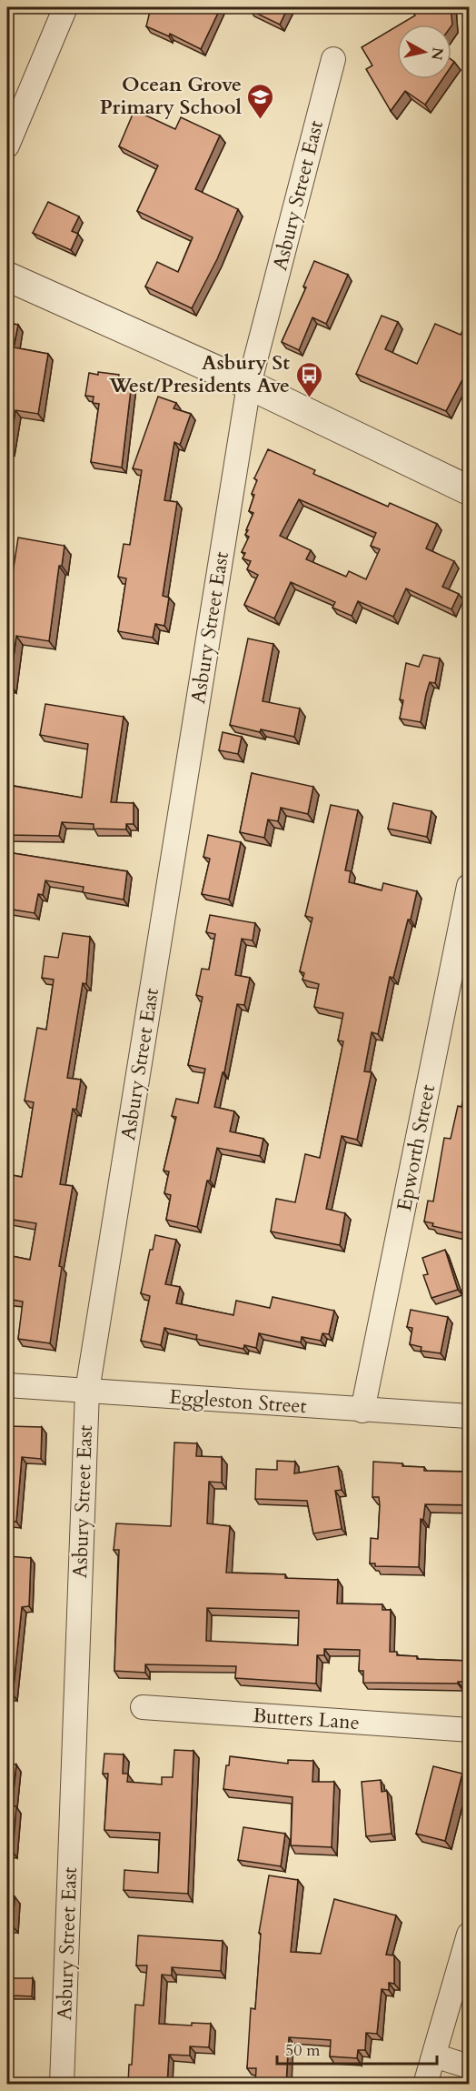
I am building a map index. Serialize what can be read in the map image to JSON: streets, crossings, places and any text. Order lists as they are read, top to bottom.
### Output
{
  "streets": {
    "street": [
      "Asbury Street East",
      "Epworth Street",
      "Eggleston Street",
      "Butters Lane"
    ]
  },
  "crossings": [
    ["Asbury Street East", "Eggleston Street"],
    ["Epworth Street", "Eggleston Street"]
  ],
  "places": {
    "school or university": ["Ocean Grove Primary School"],
    "bus stop": ["Asbury St West/Presidents Ave"]
  },
  "scale_bar": "50 m",
  "north": "right"
}
